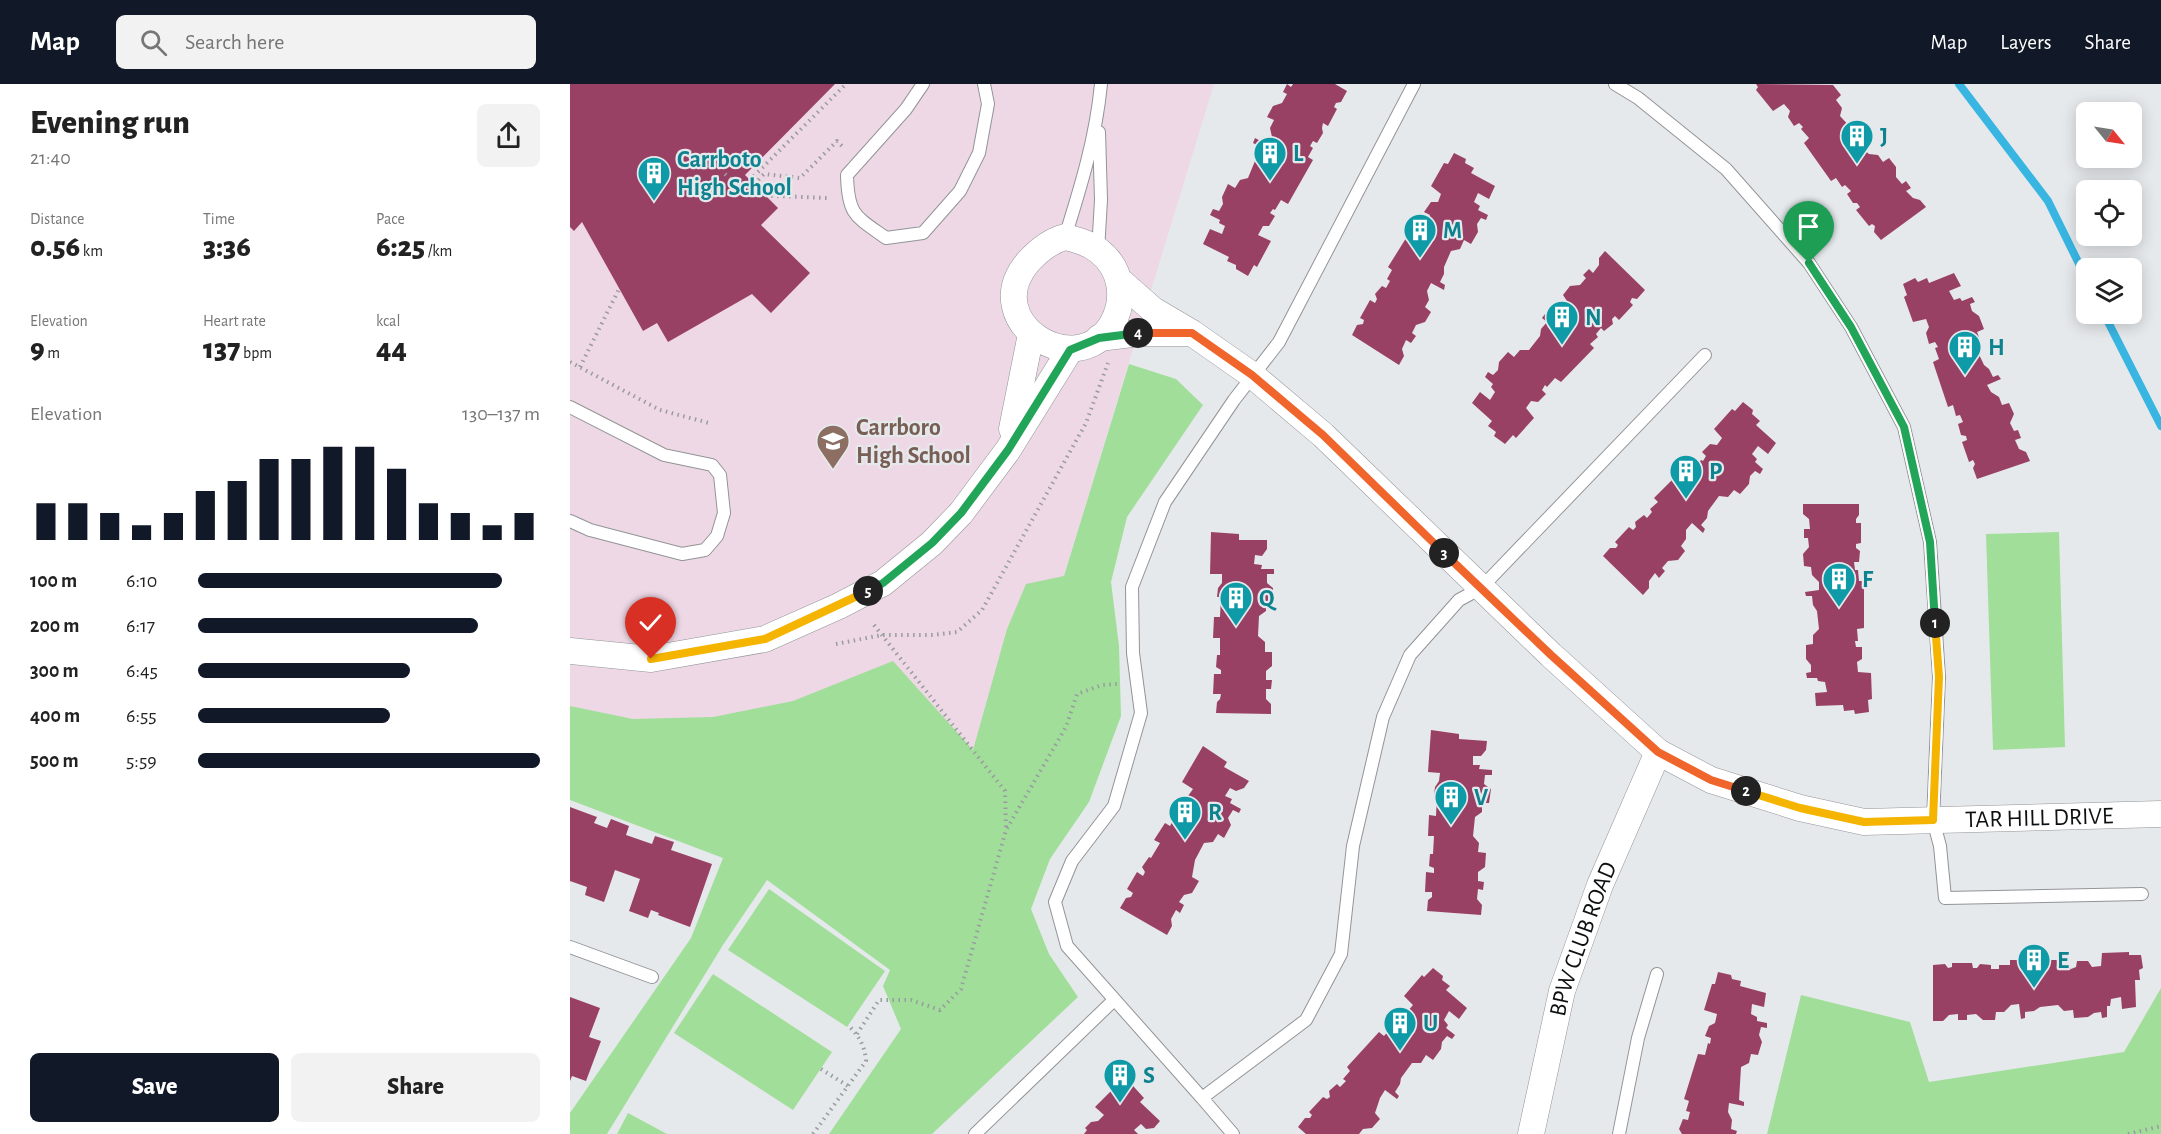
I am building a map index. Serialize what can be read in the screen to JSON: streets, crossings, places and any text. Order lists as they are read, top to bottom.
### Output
{
  "streets": {
    "street": ["TAR HILL DRIVE", "BPW CLUB ROAD"]
  },
  "crossings": [
    ["TAR HILL DRIVE", "BPW CLUB ROAD"]
  ],
  "places": {
    "building": [
      "J",
      "L",
      "Carrboto High School",
      "M",
      "N",
      "H",
      "P",
      "F",
      "Q",
      "V",
      "R",
      "E",
      "U",
      "S"
    ],
    "school or university": ["Carrboro High School"]
  },
  "north": "bottom right",
  "page": {
    "header": "Map",
    "search": "Search here",
    "nav": ["Map", "Layers", "Share"],
    "heading": ["Evening run", "21:40"],
    "stats": [
      ["Distance", "0.56 km"],
      ["Time", "3:36"],
      ["Pace", "6:25 /km"],
      ["Elevation", "9 m"],
      ["Heart rate", "137 bpm"],
      ["kcal", "44"]
    ],
    "pins": [
      "4",
      "3",
      "5",
      "1",
      "2"
    ],
    "chart": ["Elevation", "130–137 m"],
    "list": [
      {
        "name": "100 m",
        "note": "6:10"
      },
      {
        "name": "200 m",
        "note": "6:17"
      },
      {
        "name": "300 m",
        "note": "6:45"
      },
      {
        "name": "400 m",
        "note": "6:55"
      },
      {
        "name": "500 m",
        "note": "5:59"
      }
    ],
    "buttons": ["Save", "Share"]
  }
}
